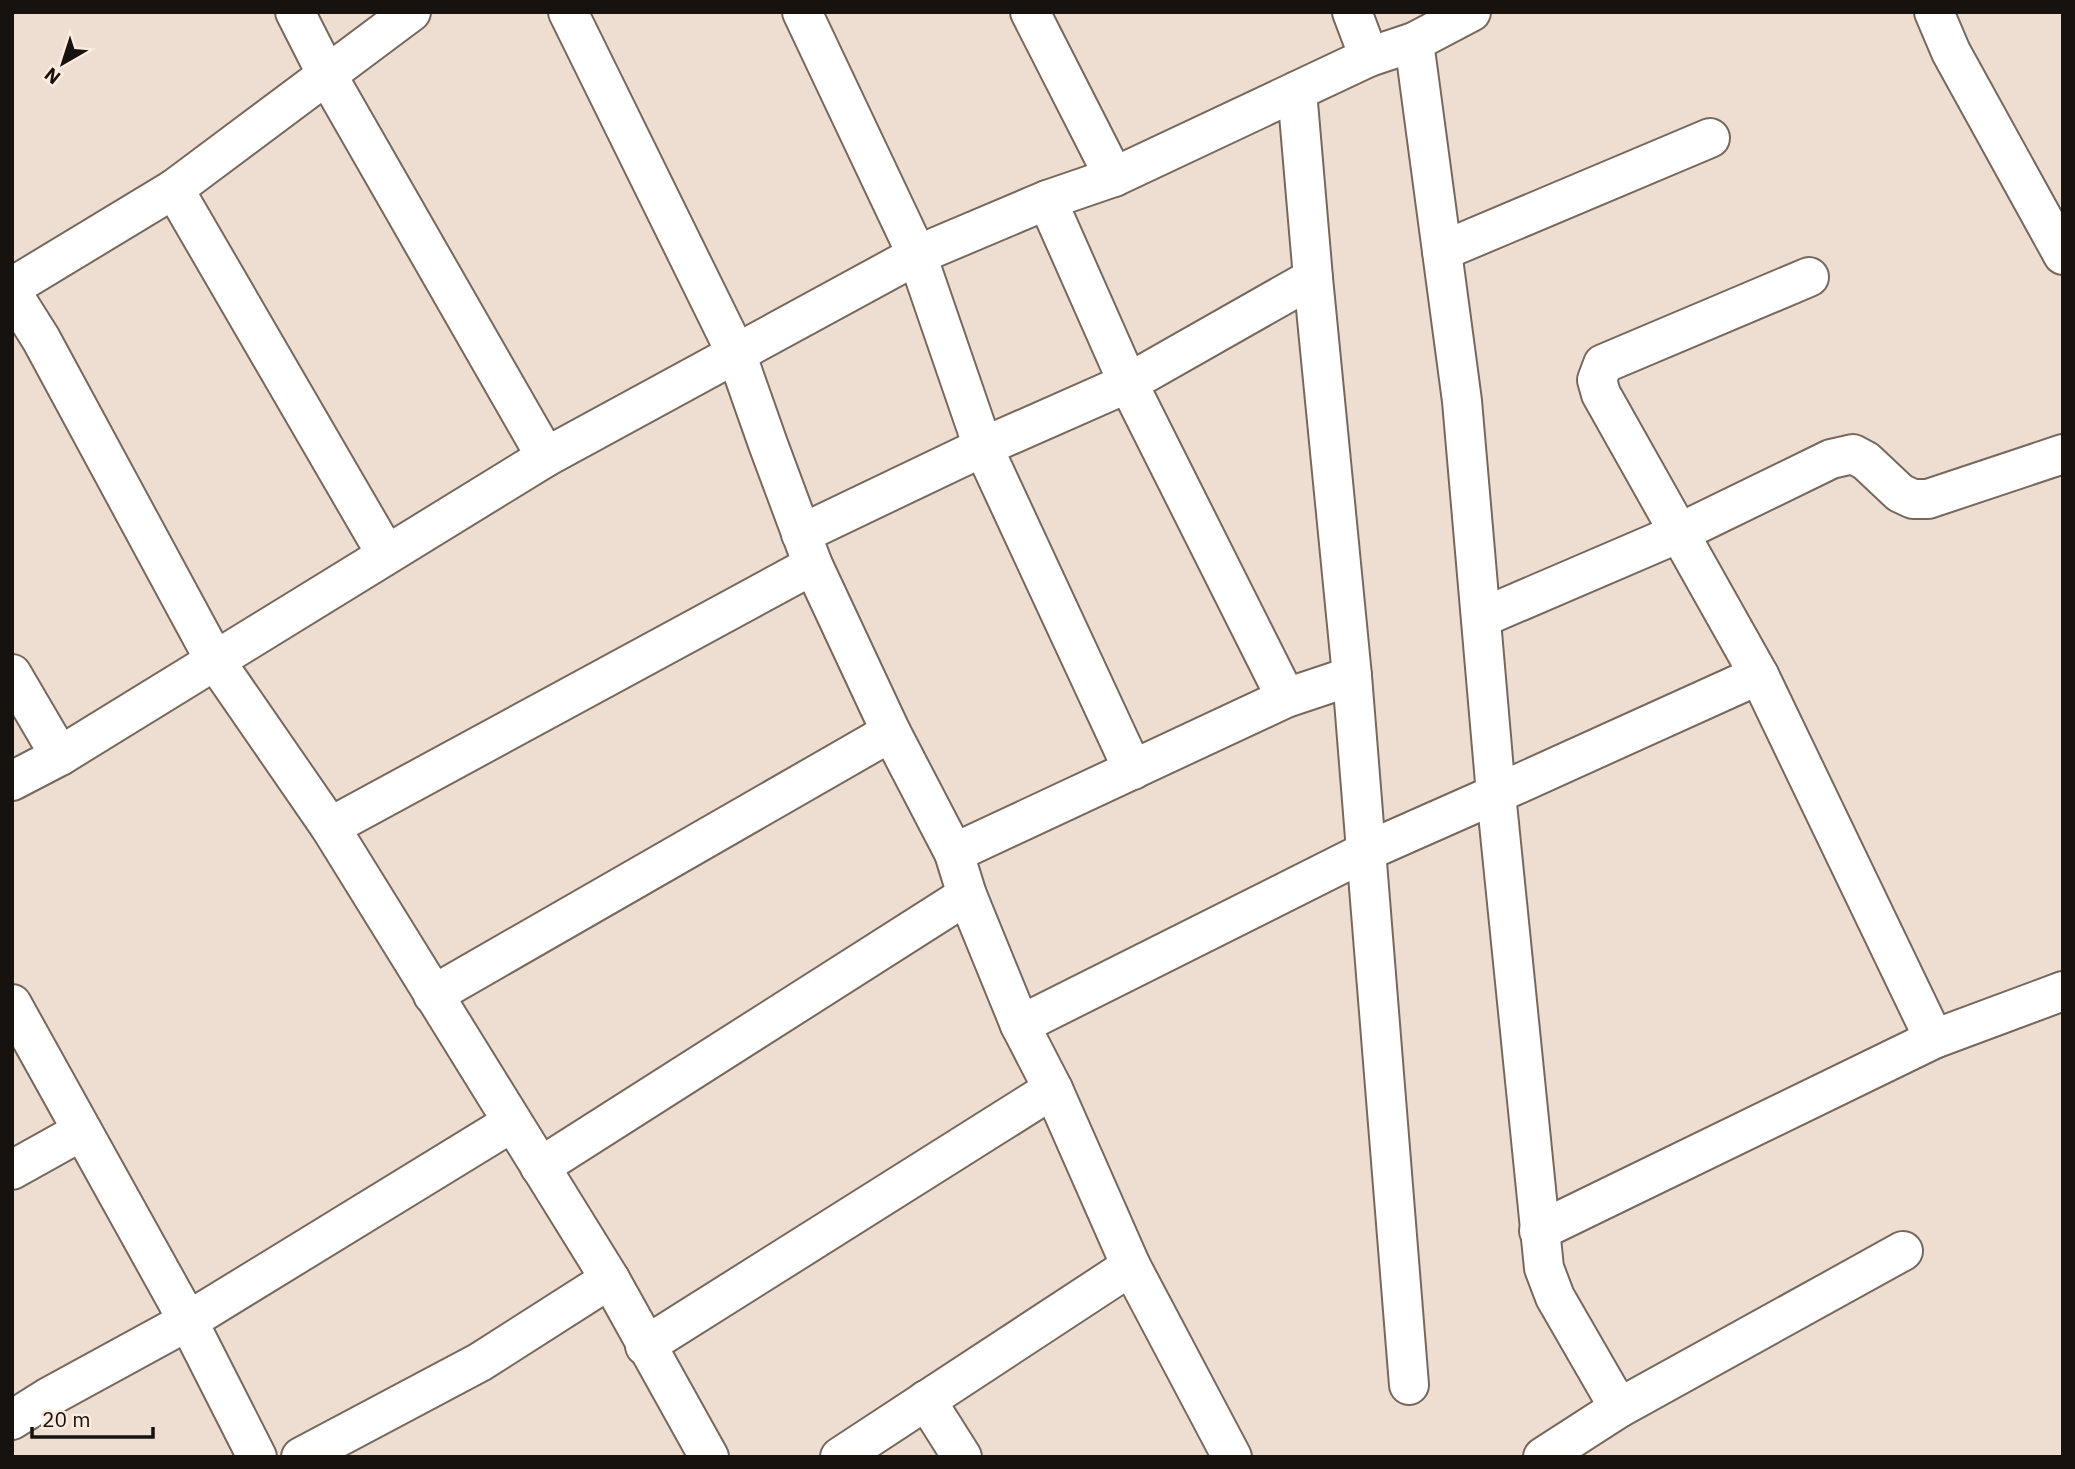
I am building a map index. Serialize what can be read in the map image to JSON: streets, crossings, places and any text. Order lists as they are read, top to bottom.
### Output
{
  "scale_bar": "20 m",
  "north": "bottom left"
}
